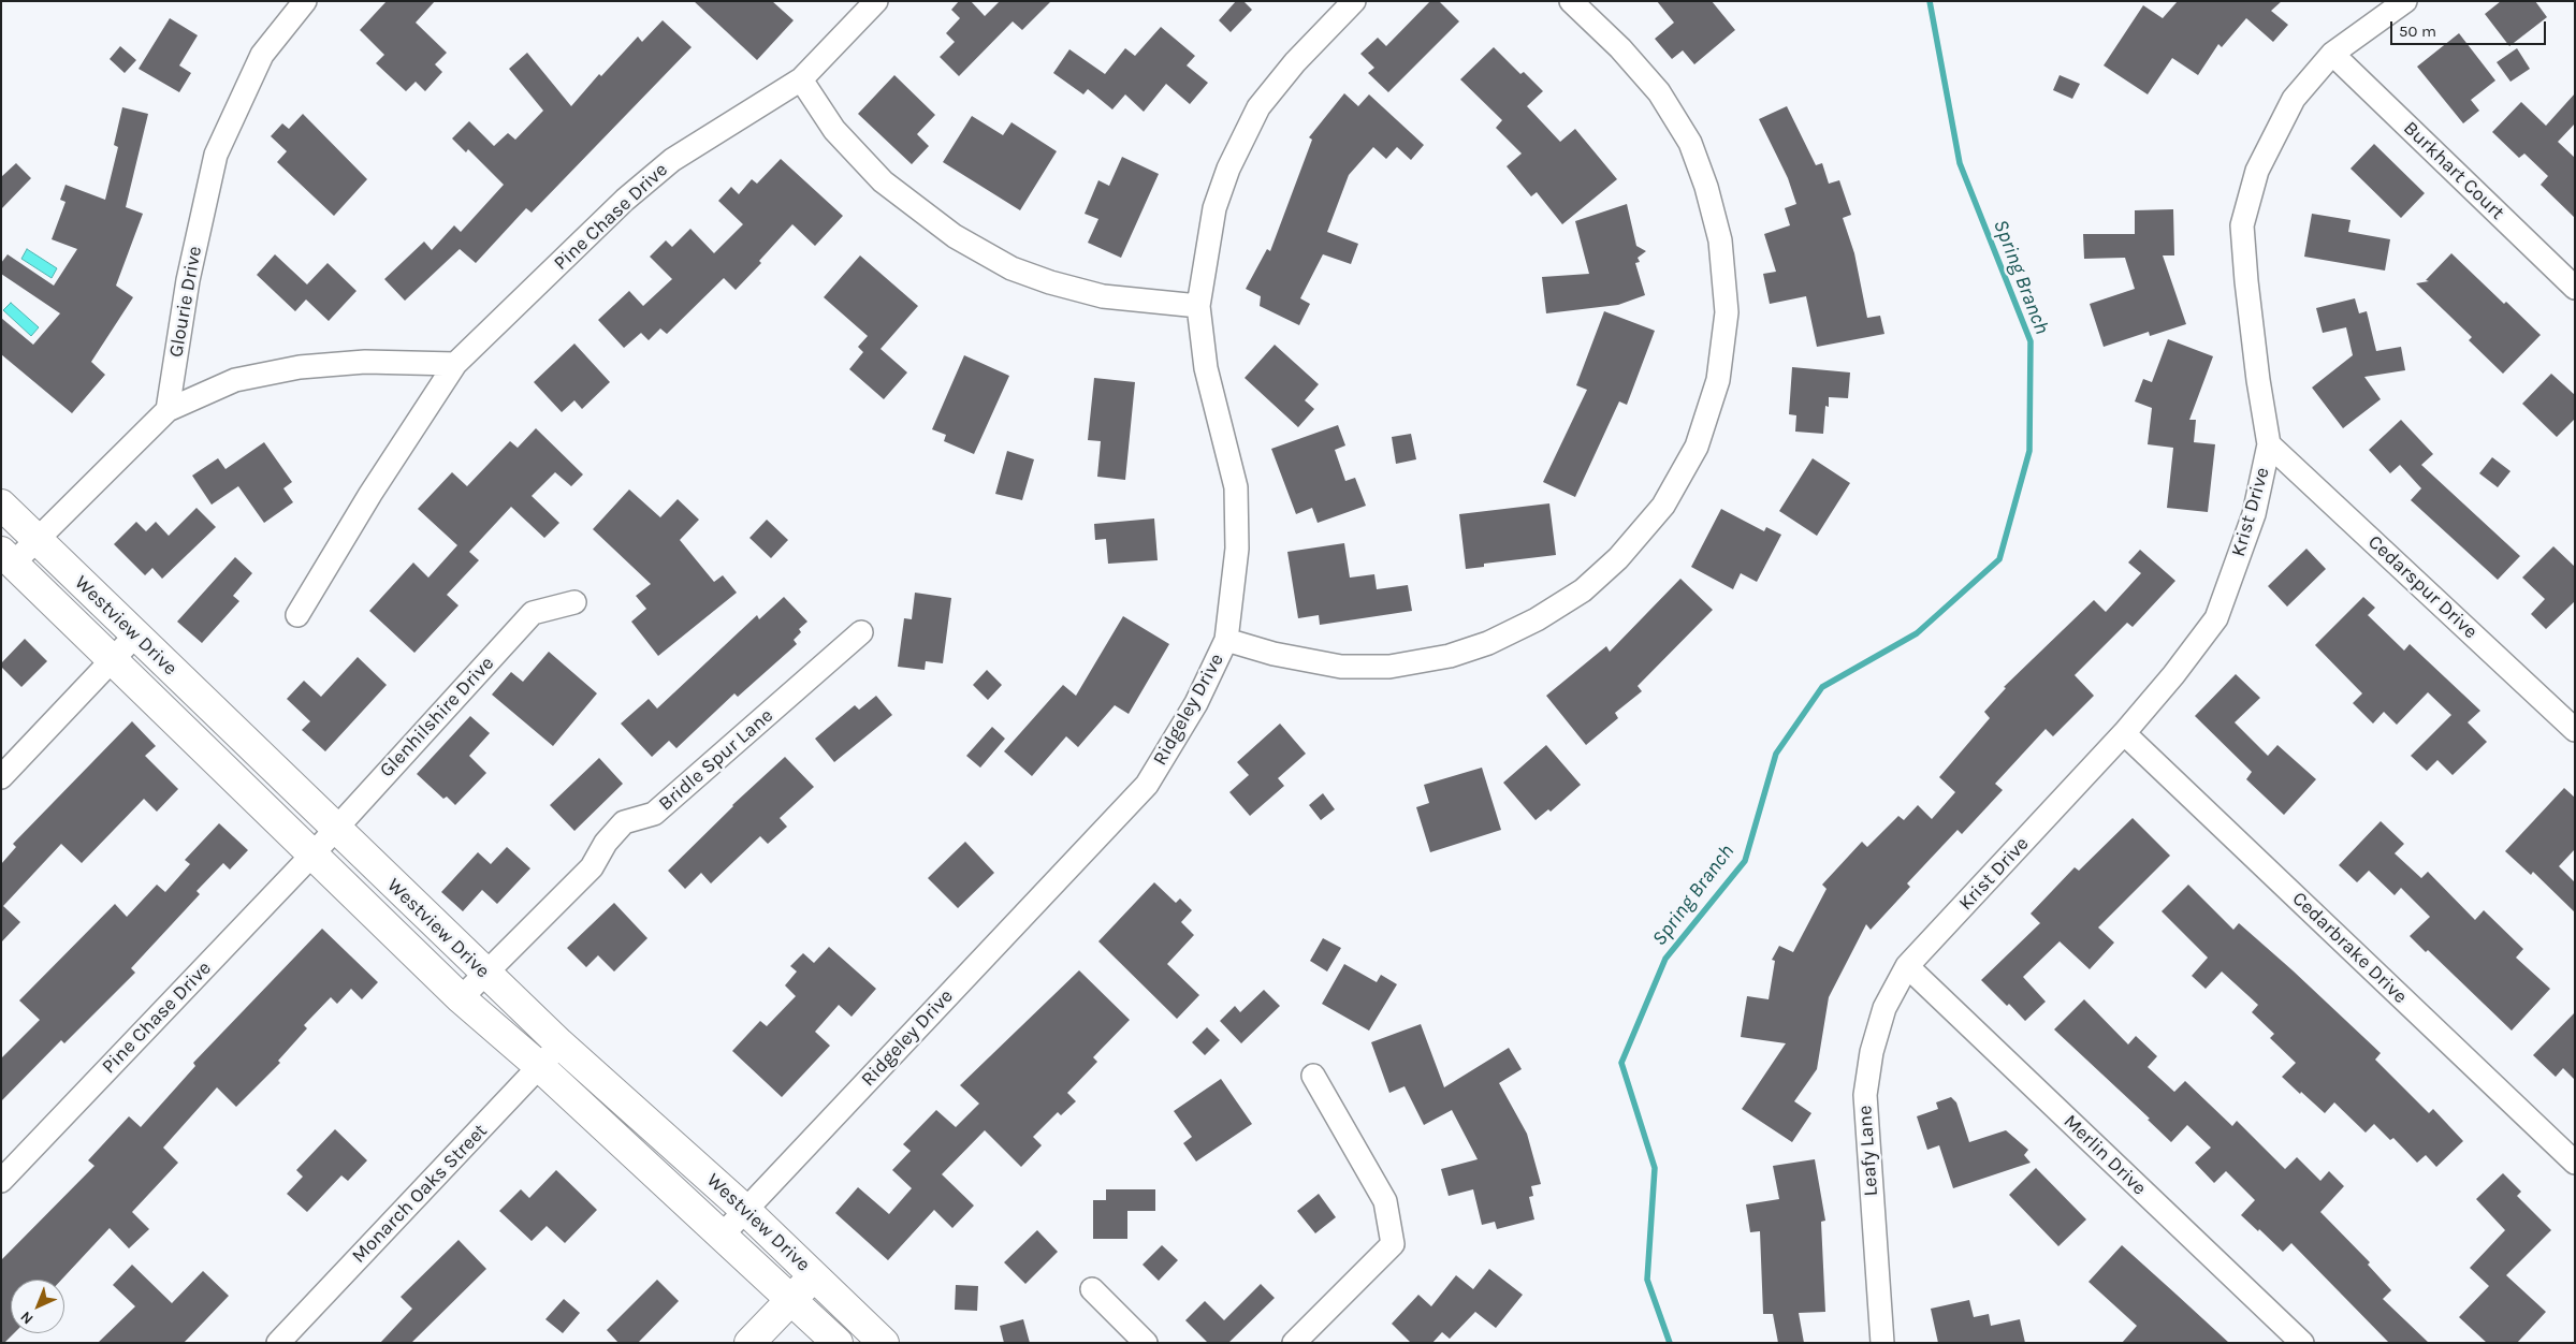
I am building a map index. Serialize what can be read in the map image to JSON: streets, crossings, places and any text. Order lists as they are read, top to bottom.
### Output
{
  "streets": {
    "main road": ["Westview Drive"],
    "street": [
      "Burkhart Court",
      "Pine Chase Drive",
      "Glourie Drive",
      "Krist Drive",
      "Cedarspur Drive",
      "Ridgeley Drive",
      "Glenhilshire Drive",
      "Bridle Spur Lane",
      "Cedarbrake Drive",
      "Leafy Lane",
      "Merlin Drive",
      "Monarch Oaks Street"
    ]
  },
  "crossings": [
    ["Burkhart Court", "Krist Drive"],
    ["Pine Chase Drive", "Westview Drive"],
    ["Pine Chase Drive", "Glenhilshire Drive"],
    ["Krist Drive", "Cedarspur Drive"],
    ["Krist Drive", "Cedarbrake Drive"],
    ["Krist Drive", "Leafy Lane"],
    ["Krist Drive", "Merlin Drive"],
    ["Westview Drive", "Ridgeley Drive"],
    ["Westview Drive", "Glenhilshire Drive"],
    ["Westview Drive", "Bridle Spur Lane"],
    ["Westview Drive", "Monarch Oaks Street"],
    ["Leafy Lane", "Merlin Drive"]
  ],
  "water": ["Spring Branch"],
  "scale_bar": "50 m",
  "north": "bottom left"
}
